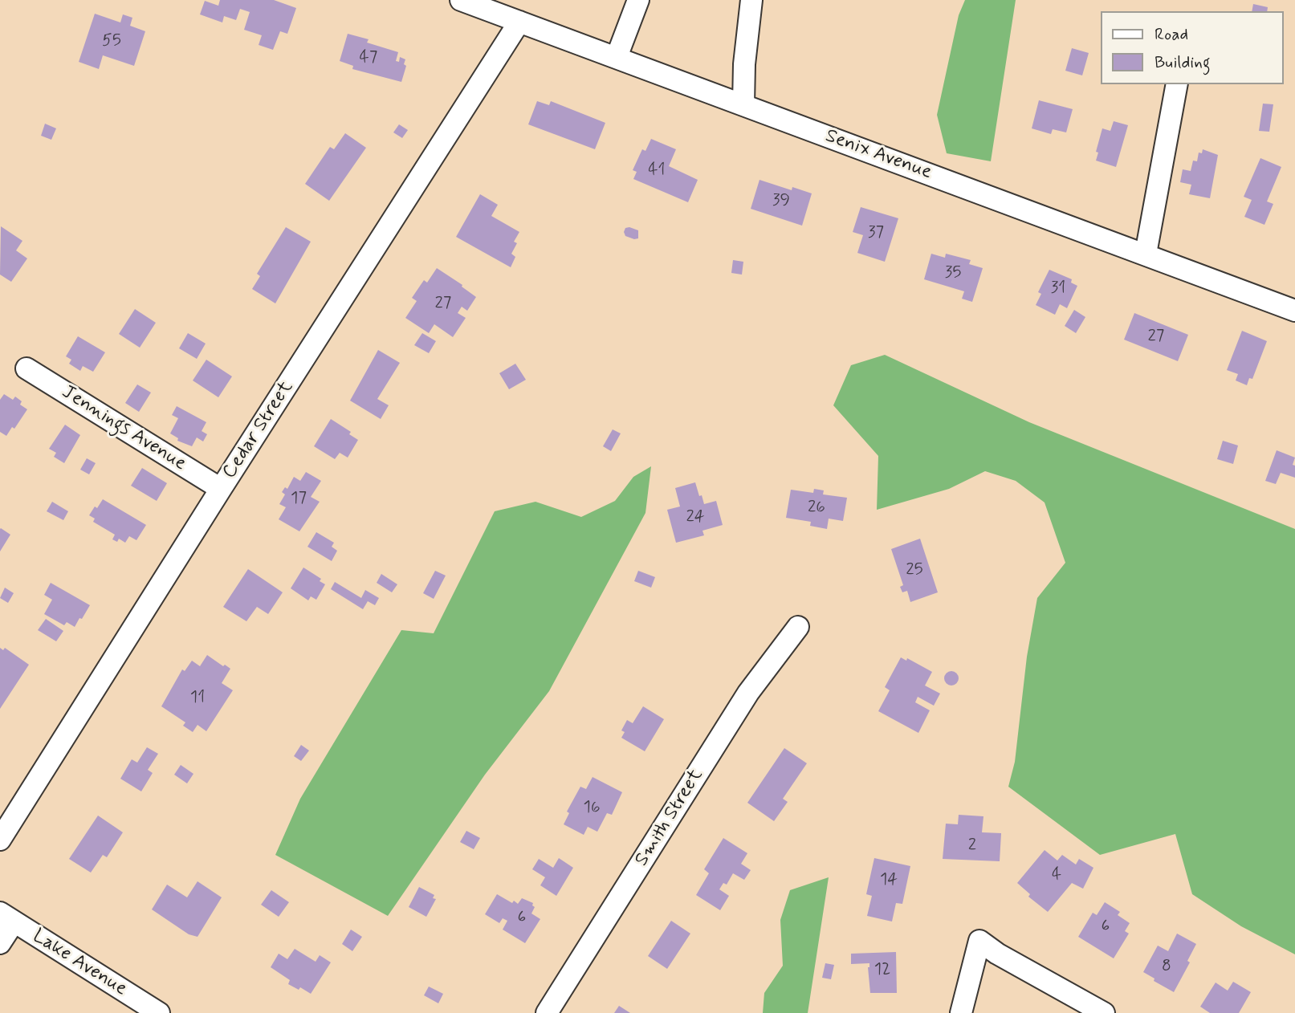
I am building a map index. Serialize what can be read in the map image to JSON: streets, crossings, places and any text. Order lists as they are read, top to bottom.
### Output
{
  "streets": {
    "street": [
      "Senix Avenue",
      "Jennings Avenue",
      "Cedar Street",
      "Smith Street",
      "Lake Avenue"
    ]
  },
  "crossings": [
    ["Senix Avenue", "Cedar Street"],
    ["Jennings Avenue", "Cedar Street"]
  ],
  "house_numbers": [
    "55",
    "47",
    "41",
    "39",
    "37",
    "35",
    "31",
    "27",
    "27",
    "17",
    "26",
    "24",
    "25",
    "11",
    "16",
    "2",
    "4",
    "14",
    "6",
    "6",
    "8",
    "12"
  ],
  "legend": ["Road", "Building"]
}
